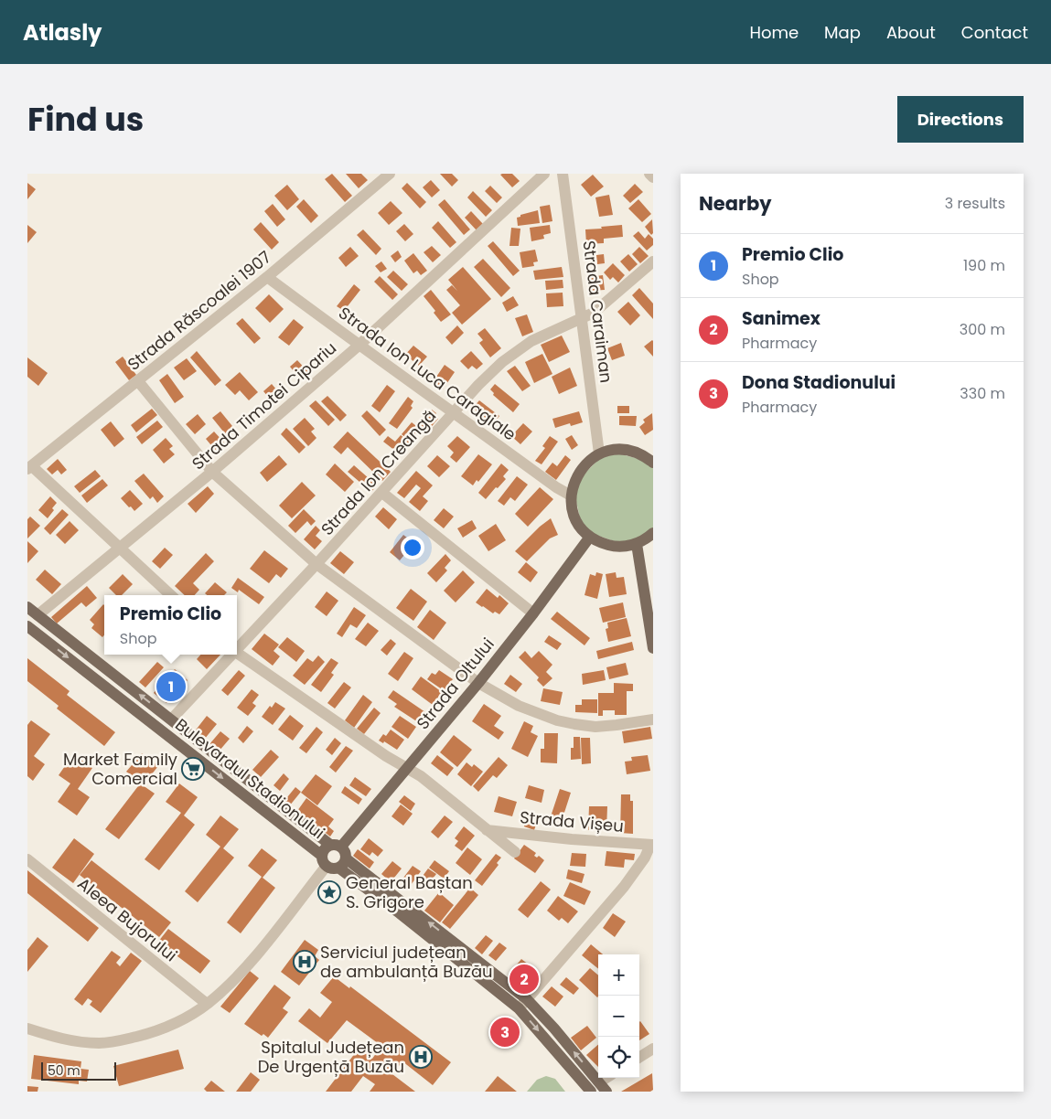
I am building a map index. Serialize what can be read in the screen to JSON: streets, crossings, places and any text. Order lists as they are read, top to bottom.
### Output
{
  "streets": {
    "main road": ["Strada Oltului", "Bulevardul Stadionului"],
    "street": [
      "Strada Răscoalei 1907",
      "Strada Caraiman",
      "Strada Ion Luca Caragiale",
      "Strada Timotei Cipariu",
      "Strada Ion Creangă",
      "Strada Vișeu",
      "Aleea Bujorului"
    ]
  },
  "crossings": [
    ["Strada Răscoalei 1907", "Strada Ion Luca Caragiale"],
    ["Strada Caraiman", "Strada Ion Creangă"],
    ["Strada Ion Luca Caragiale", "Strada Timotei Cipariu"],
    ["Strada Ion Luca Caragiale", "Strada Ion Creangă"],
    ["Strada Timotei Cipariu", "Bulevardul Stadionului"],
    ["Strada Ion Creangă", "Bulevardul Stadionului"],
    ["Strada Oltului", "Bulevardul Stadionului"]
  ],
  "places": {
    "supermarket": ["Market Family Comercial"],
    "place": ["General Baștan S. Grigore"],
    "hospital": ["Serviciul județean de ambulanță Buzău", "Spitalul Județean De Urgență Buzău"]
  },
  "scale_bar": "50 m",
  "page": {
    "header": "Atlasly",
    "nav": [
      "Home",
      "Map",
      "About",
      "Contact"
    ],
    "title": "Find us",
    "buttons": "Directions",
    "heading": ["Nearby", "3 results"],
    "list": [
      {
        "mark": "1",
        "name": "Premio Clio",
        "note": "Shop",
        "value": "190 m"
      },
      {
        "mark": "2",
        "name": "Sanimex",
        "note": "Pharmacy",
        "value": "300 m"
      },
      {
        "mark": "3",
        "name": "Dona Stadionului",
        "note": "Pharmacy",
        "value": "330 m"
      }
    ],
    "popup": ["Premio Clio", "Shop"],
    "pins": ["1", "2", "3"],
    "map_buttons": ["+", "−"],
    "scale": "50 m"
  }
}
